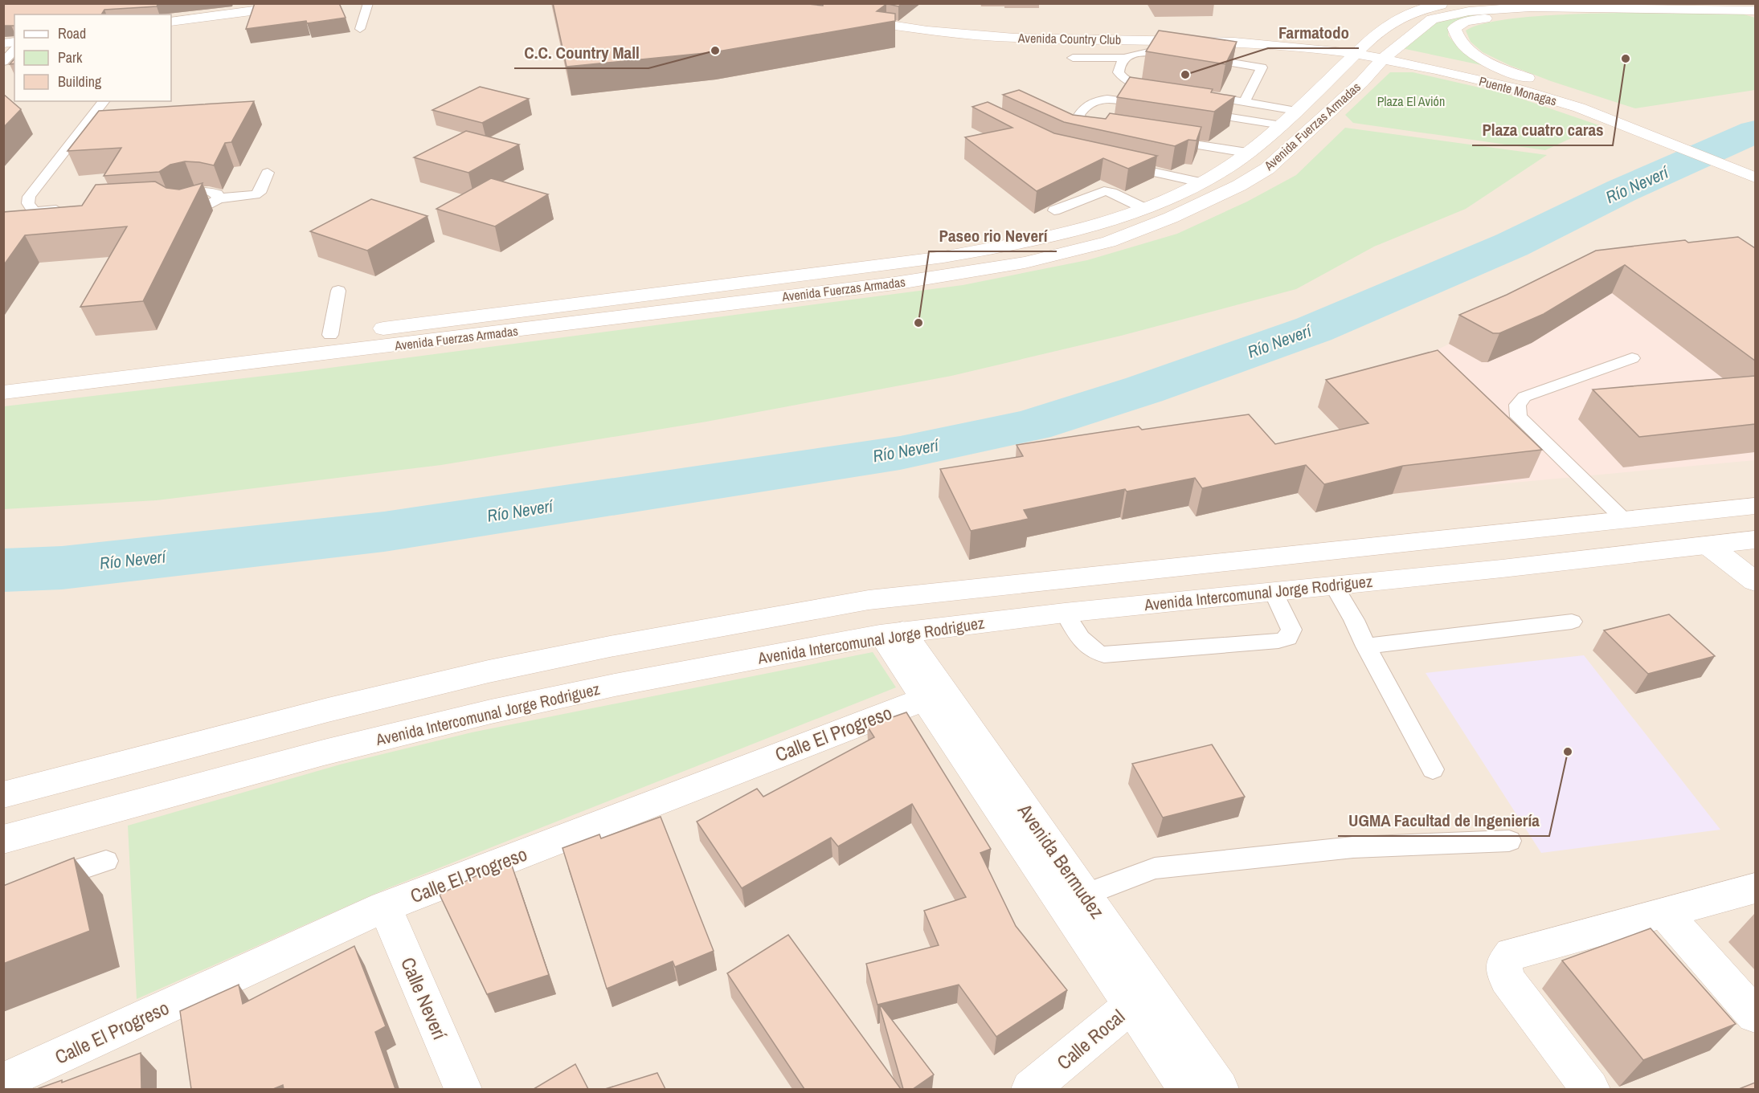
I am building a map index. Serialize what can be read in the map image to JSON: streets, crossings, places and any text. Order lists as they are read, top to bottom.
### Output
{
  "streets": {
    "street": [
      "Avenida Country Club",
      "Puente Monagas",
      "Avenida Fuerzas Armadas",
      "Avenida Intercomunal Jorge Rodriguez",
      "Calle El Progreso",
      "Avenida Bermudez",
      "Calle Neverí",
      "Calle Rocal"
    ]
  },
  "crossings": [
    ["Avenida Country Club", "Puente Monagas"],
    ["Avenida Country Club", "Avenida Fuerzas Armadas"],
    ["Puente Monagas", "Avenida Fuerzas Armadas"],
    ["Avenida Intercomunal Jorge Rodriguez", "Avenida Bermudez"],
    ["Calle El Progreso", "Avenida Bermudez"],
    ["Calle El Progreso", "Calle Neverí"],
    ["Avenida Bermudez", "Calle Rocal"]
  ],
  "water": ["Río Neverí"],
  "parks": ["Plaza El Avión"],
  "places": [
    "C.C. Country Mall",
    "Plaza cuatro caras",
    "Farmatodo",
    "Paseo rio Neverí",
    "UGMA Facultad de Ingeniería"
  ],
  "legend": ["Road", "Park", "Building"]
}
